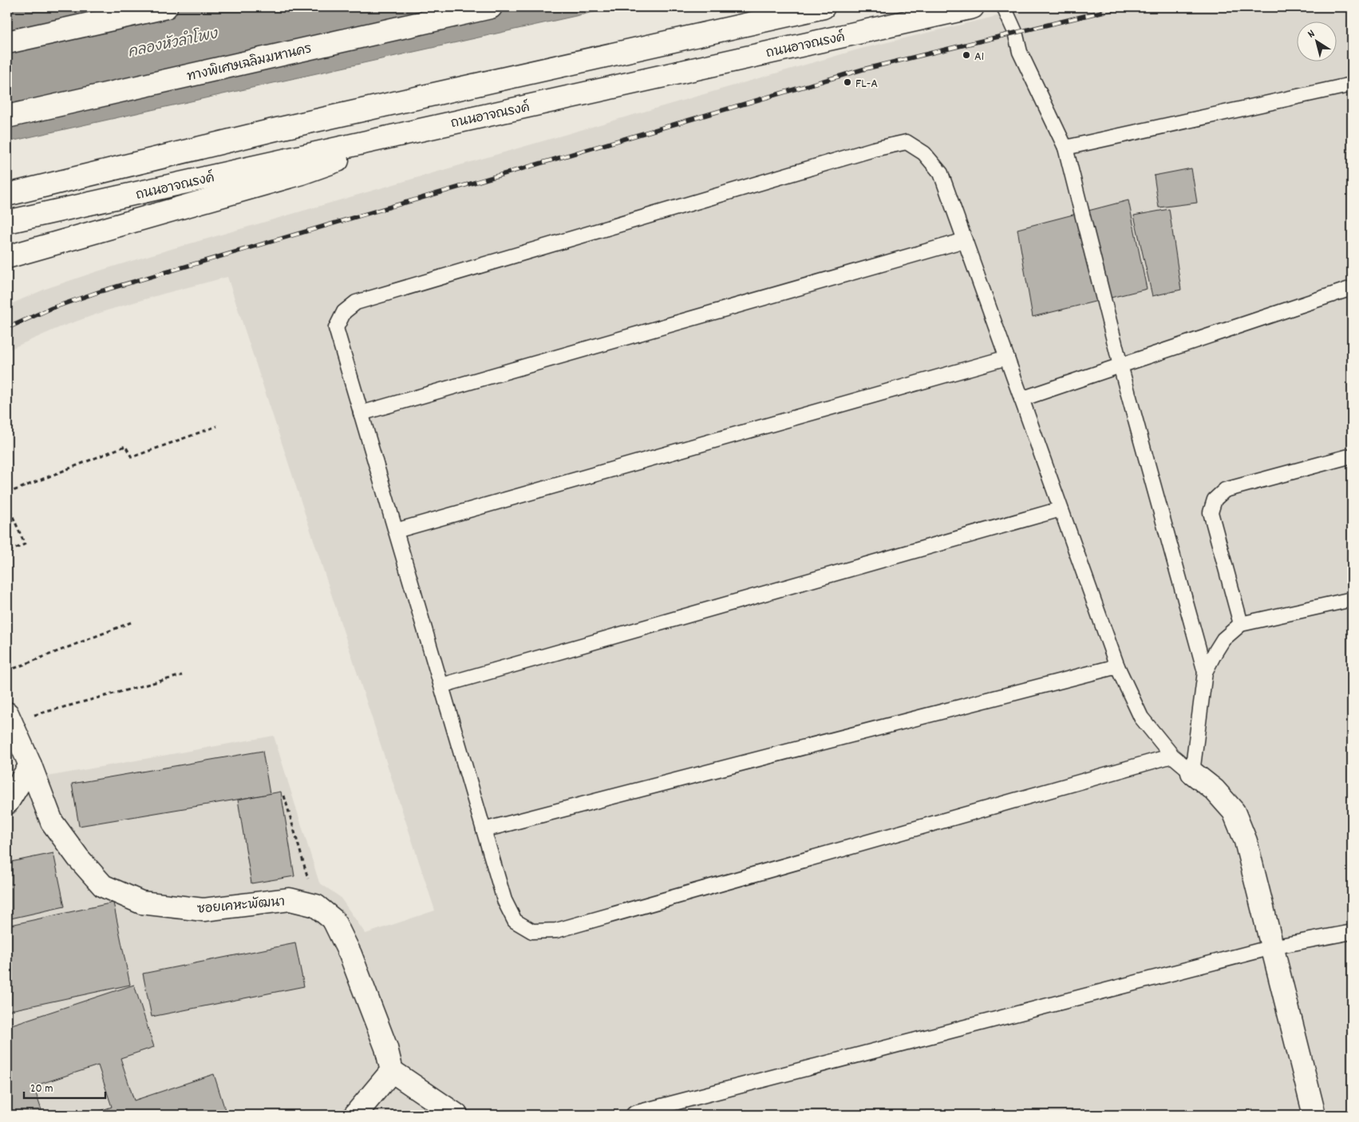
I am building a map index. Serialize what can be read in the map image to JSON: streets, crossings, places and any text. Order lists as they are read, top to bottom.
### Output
{
  "streets": {
    "main road": ["ถนนอาจณรงค์", "ทางพิเศษเฉลิมมหานคร", "ซอยเคหะพัฒนา"]
  },
  "water": ["คลองหัวลำโพง"],
  "places": ["A1", "FL-A"],
  "scale_bar": "20 m",
  "north": "top left"
}
